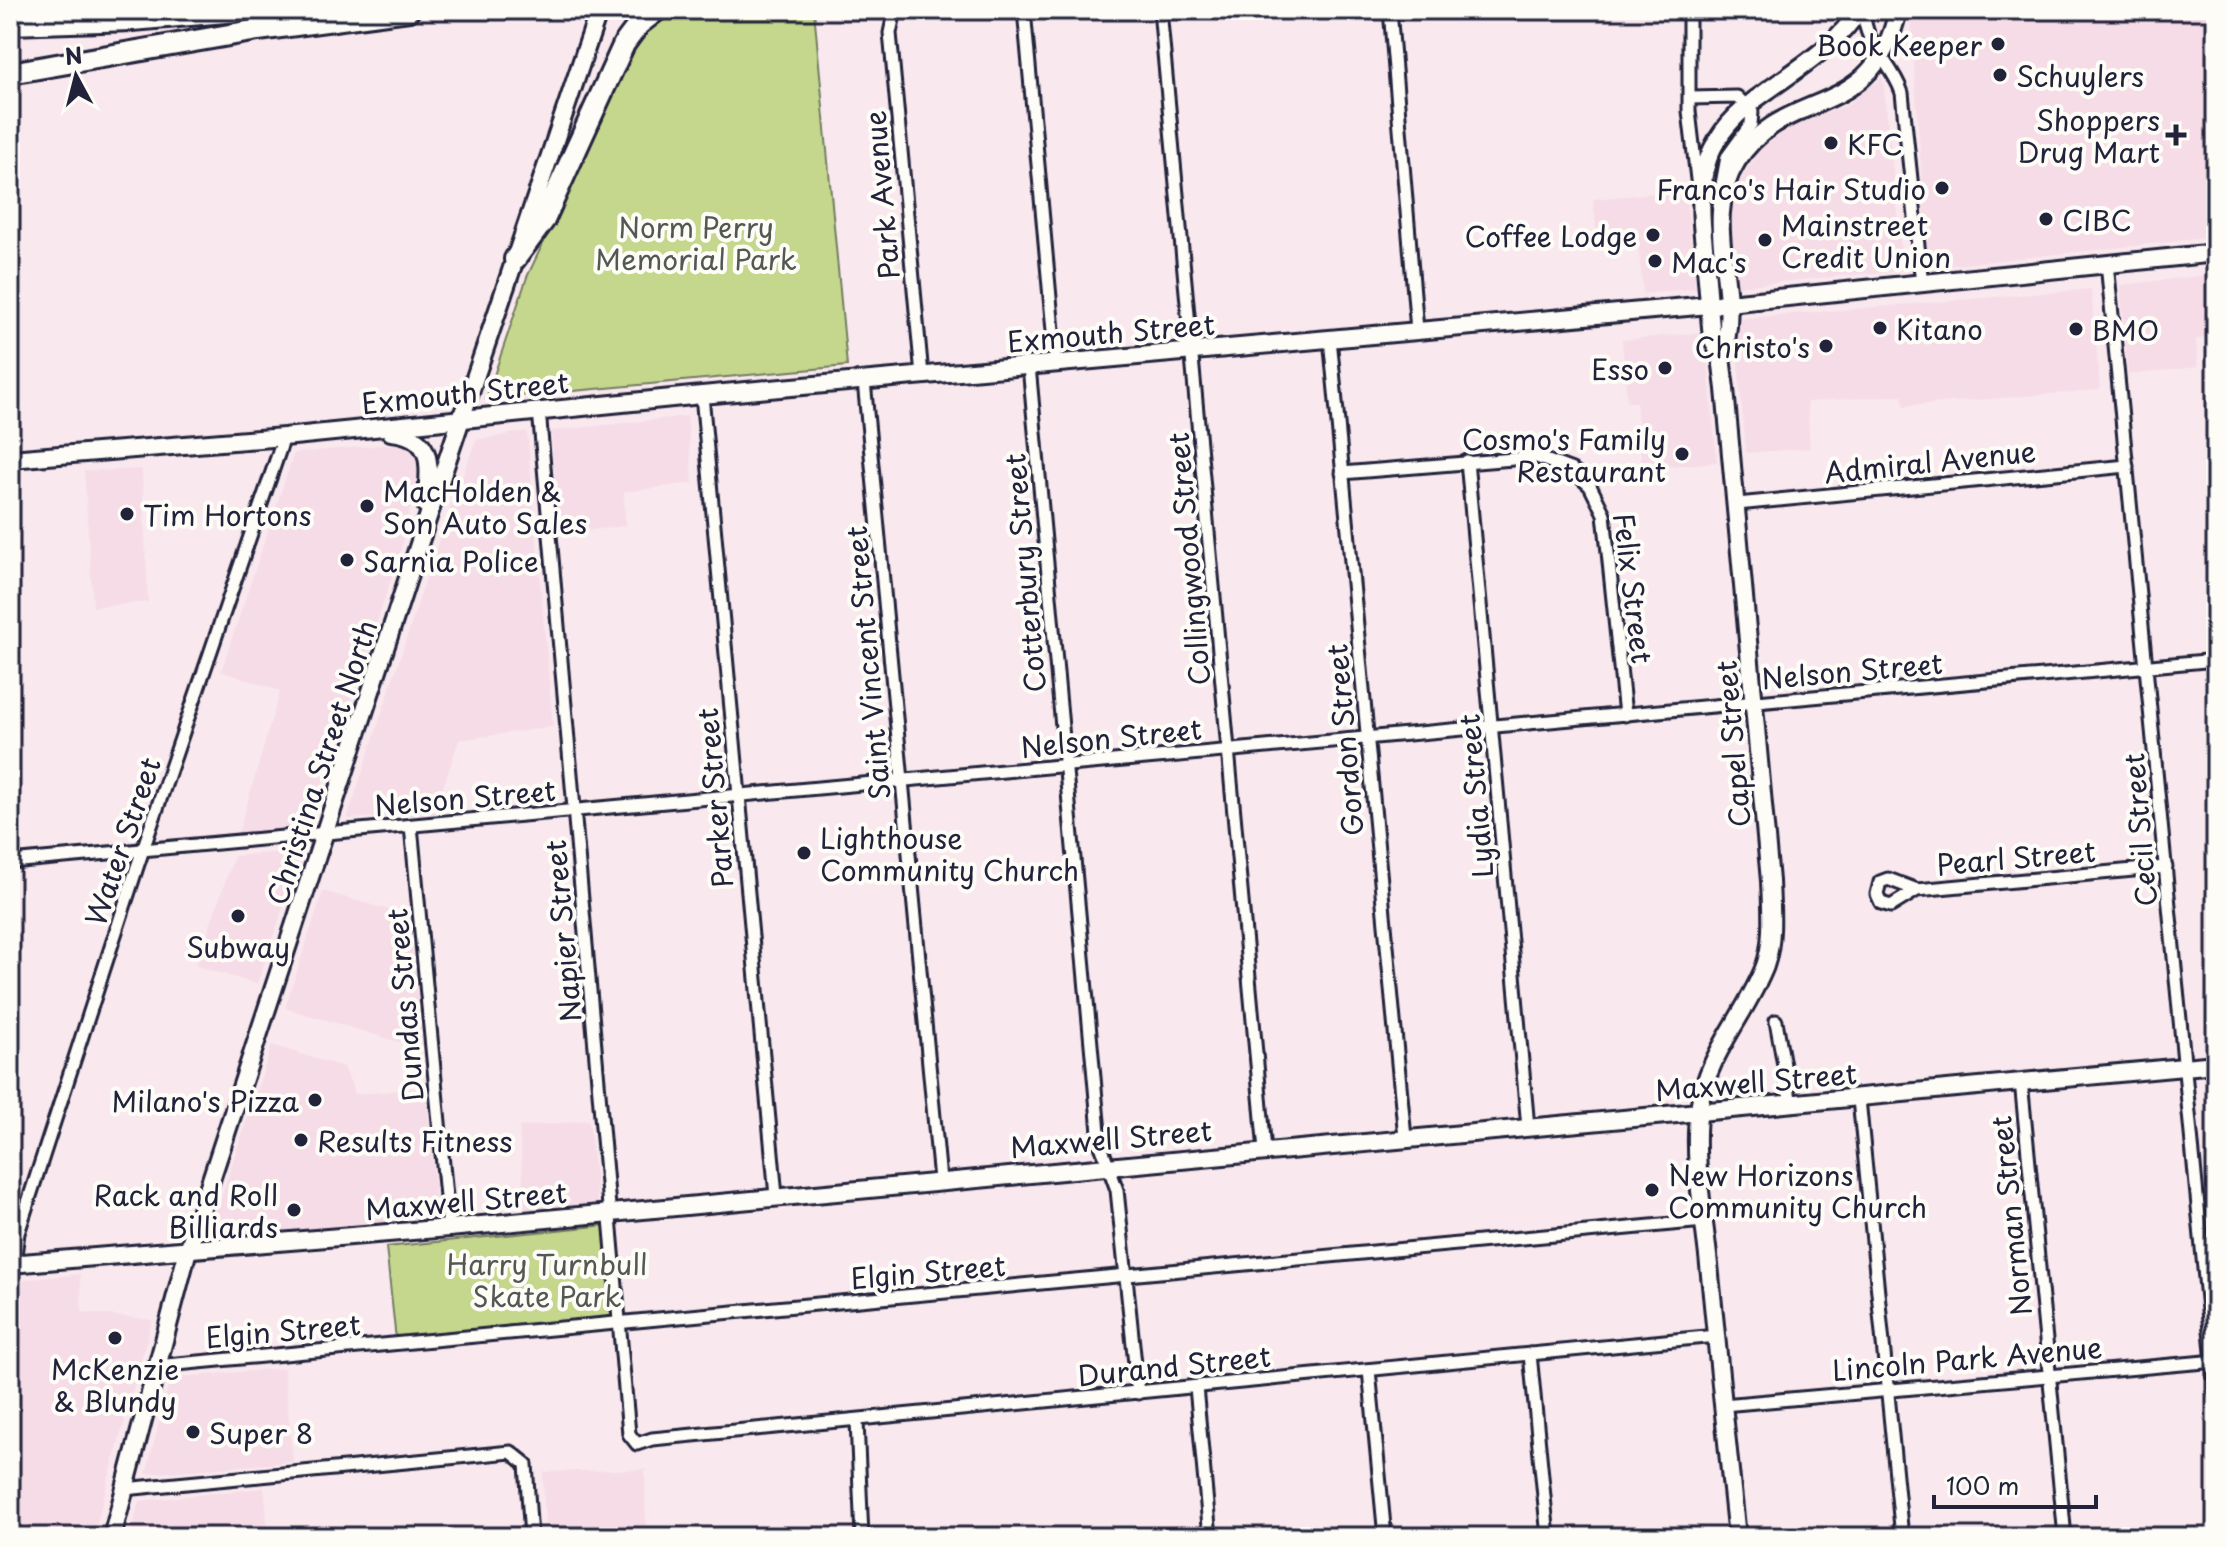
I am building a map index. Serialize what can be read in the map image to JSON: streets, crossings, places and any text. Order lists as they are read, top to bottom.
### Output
{
  "streets": {
    "street": [
      "Park Avenue",
      "Exmouth Street",
      "Admiral Avenue",
      "Collingwood Street",
      "Cotterbury Street",
      "Felix Street",
      "Saint Vincent Street",
      "Nelson Street",
      "Gordon Street",
      "Capel Street",
      "Christina Street North",
      "Lydia Street",
      "Parker Street",
      "Cecil Street",
      "Water Street",
      "Pearl Street",
      "Napier Street",
      "Dundas Street",
      "Maxwell Street",
      "Norman Street",
      "Elgin Street",
      "Lincoln Park Avenue",
      "Durand Street"
    ]
  },
  "crossings": [
    ["Park Avenue", "Exmouth Street"],
    ["Exmouth Street", "Collingwood Street"],
    ["Exmouth Street", "Cotterbury Street"],
    ["Exmouth Street", "Saint Vincent Street"],
    ["Exmouth Street", "Gordon Street"],
    ["Exmouth Street", "Capel Street"],
    ["Exmouth Street", "Christina Street North"],
    ["Exmouth Street", "Parker Street"],
    ["Exmouth Street", "Cecil Street"],
    ["Exmouth Street", "Water Street"],
    ["Exmouth Street", "Napier Street"],
    ["Admiral Avenue", "Capel Street"],
    ["Admiral Avenue", "Cecil Street"],
    ["Collingwood Street", "Nelson Street"],
    ["Collingwood Street", "Maxwell Street"],
    ["Cotterbury Street", "Nelson Street"],
    ["Cotterbury Street", "Maxwell Street"],
    ["Cotterbury Street", "Elgin Street"],
    ["Cotterbury Street", "Durand Street"],
    ["Felix Street", "Nelson Street"],
    ["Felix Street", "Gordon Street"],
    ["Felix Street", "Lydia Street"],
    ["Saint Vincent Street", "Nelson Street"],
    ["Saint Vincent Street", "Maxwell Street"],
    ["Nelson Street", "Gordon Street"],
    ["Nelson Street", "Capel Street"],
    ["Nelson Street", "Christina Street North"],
    ["Nelson Street", "Lydia Street"],
    ["Nelson Street", "Parker Street"],
    ["Nelson Street", "Cecil Street"],
    ["Nelson Street", "Water Street"],
    ["Nelson Street", "Napier Street"],
    ["Nelson Street", "Dundas Street"],
    ["Gordon Street", "Maxwell Street"],
    ["Capel Street", "Maxwell Street"],
    ["Capel Street", "Elgin Street"],
    ["Capel Street", "Lincoln Park Avenue"],
    ["Capel Street", "Durand Street"],
    ["Christina Street North", "Maxwell Street"],
    ["Christina Street North", "Elgin Street"],
    ["Lydia Street", "Maxwell Street"],
    ["Parker Street", "Maxwell Street"],
    ["Cecil Street", "Pearl Street"],
    ["Cecil Street", "Maxwell Street"],
    ["Cecil Street", "Lincoln Park Avenue"],
    ["Water Street", "Maxwell Street"],
    ["Napier Street", "Maxwell Street"],
    ["Napier Street", "Elgin Street"],
    ["Napier Street", "Durand Street"],
    ["Dundas Street", "Maxwell Street"],
    ["Maxwell Street", "Norman Street"],
    ["Norman Street", "Lincoln Park Avenue"]
  ],
  "parks": ["Norm Perry Memorial Park", "Harry Turnbull Skate Park"],
  "places": {
    "other": [
      "Book Keeper",
      "Schuylers",
      "KFC",
      "Franco's Hair Studio",
      "CIBC",
      "Coffee Lodge",
      "Mainstreet Credit Union",
      "Mac's",
      "Kitano",
      "BMO",
      "Christo's",
      "Esso",
      "Cosmo's Family Restaurant",
      "MacHolden & Son Auto Sales",
      "Tim Hortons",
      "Sarnia Police",
      "Lighthouse Community Church",
      "Subway",
      "Milano's Pizza",
      "Results Fitness",
      "New Horizons Community Church",
      "Rack and Roll Billiards",
      "McKenzie & Blundy",
      "Super 8"
    ],
    "health": ["Shoppers Drug Mart"]
  },
  "scale_bar": "100 m",
  "north": "top"
}
